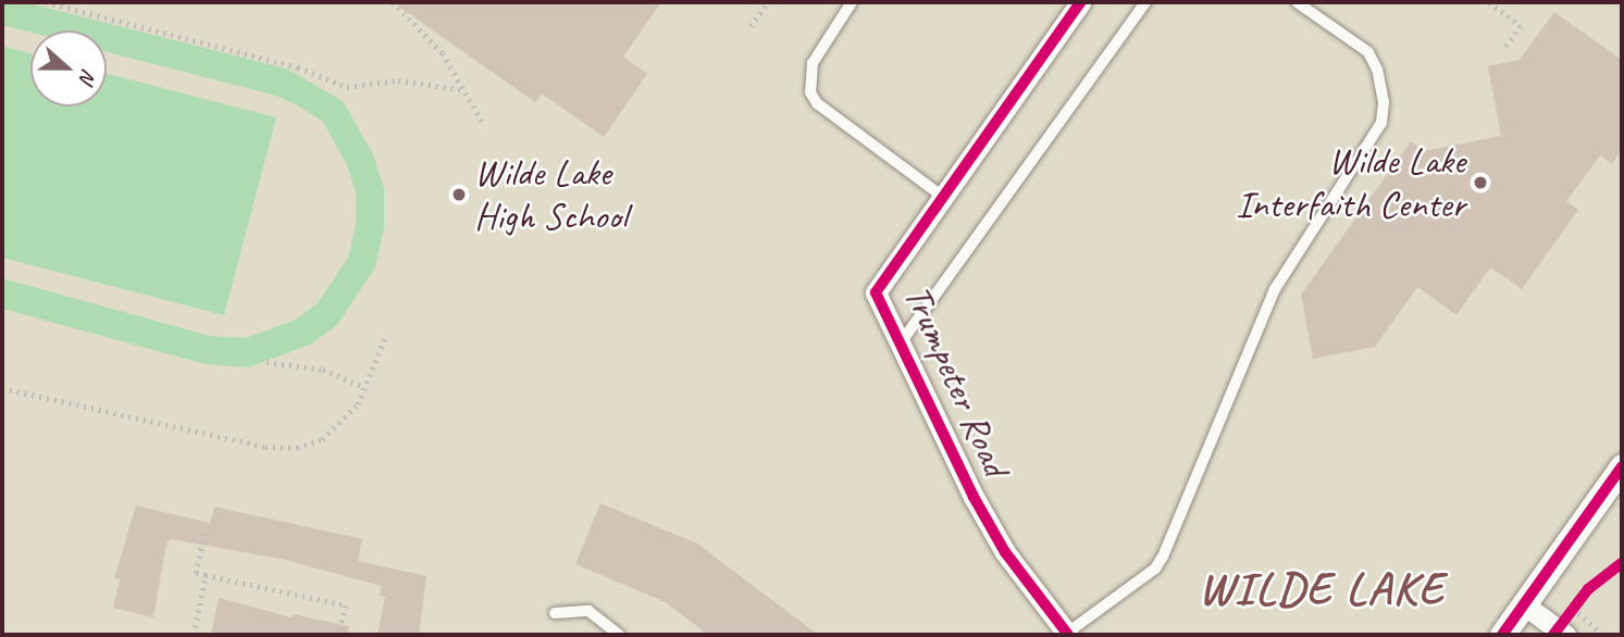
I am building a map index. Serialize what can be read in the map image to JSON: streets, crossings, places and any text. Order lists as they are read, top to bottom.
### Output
{
  "streets": {
    "street": ["Trumpeter Road"]
  },
  "districts": ["WILDE LAKE"],
  "places": ["Wilde Lake Interfaith Center", "Wilde Lake High School"],
  "north": "right"
}
